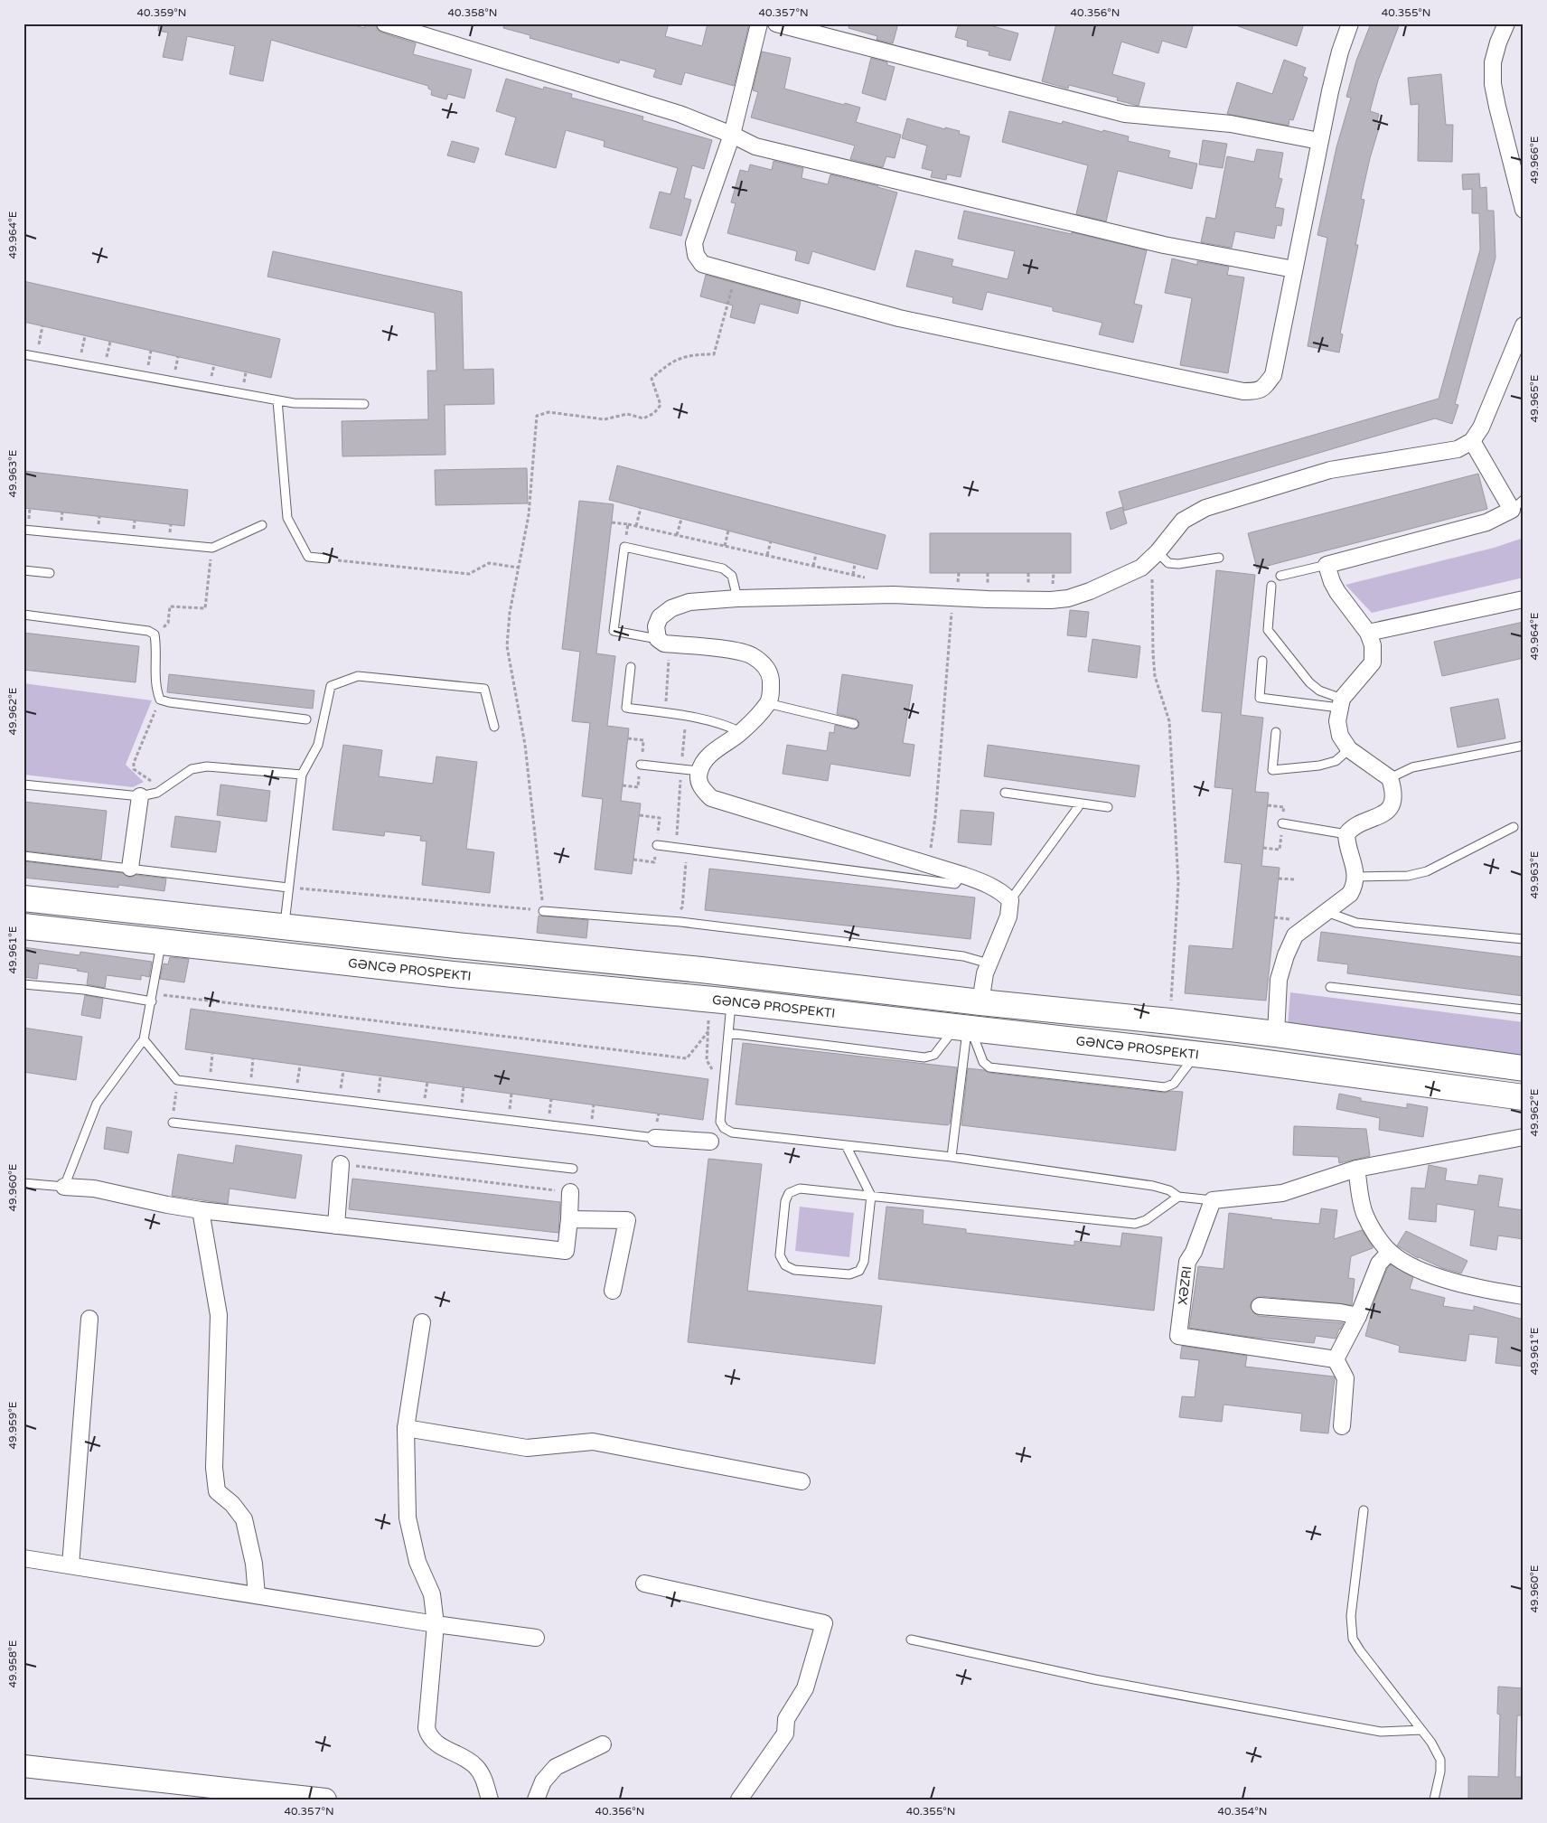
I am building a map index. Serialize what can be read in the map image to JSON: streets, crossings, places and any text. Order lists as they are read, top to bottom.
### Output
{
  "streets": {
    "main road": ["GƏNCƏ PROSPEKTI"],
    "street": ["XƏZRI"]
  },
  "coordinates": [
    "40.359°N",
    "40.358°N",
    "40.357°N",
    "40.356°N",
    "40.355°N",
    "49.966°E",
    "49.964°E",
    "49.965°E",
    "49.963°E",
    "49.962°E",
    "49.961°E",
    "49.960°E",
    "49.959°E",
    "49.958°E",
    "40.354°N"
  ]
}
